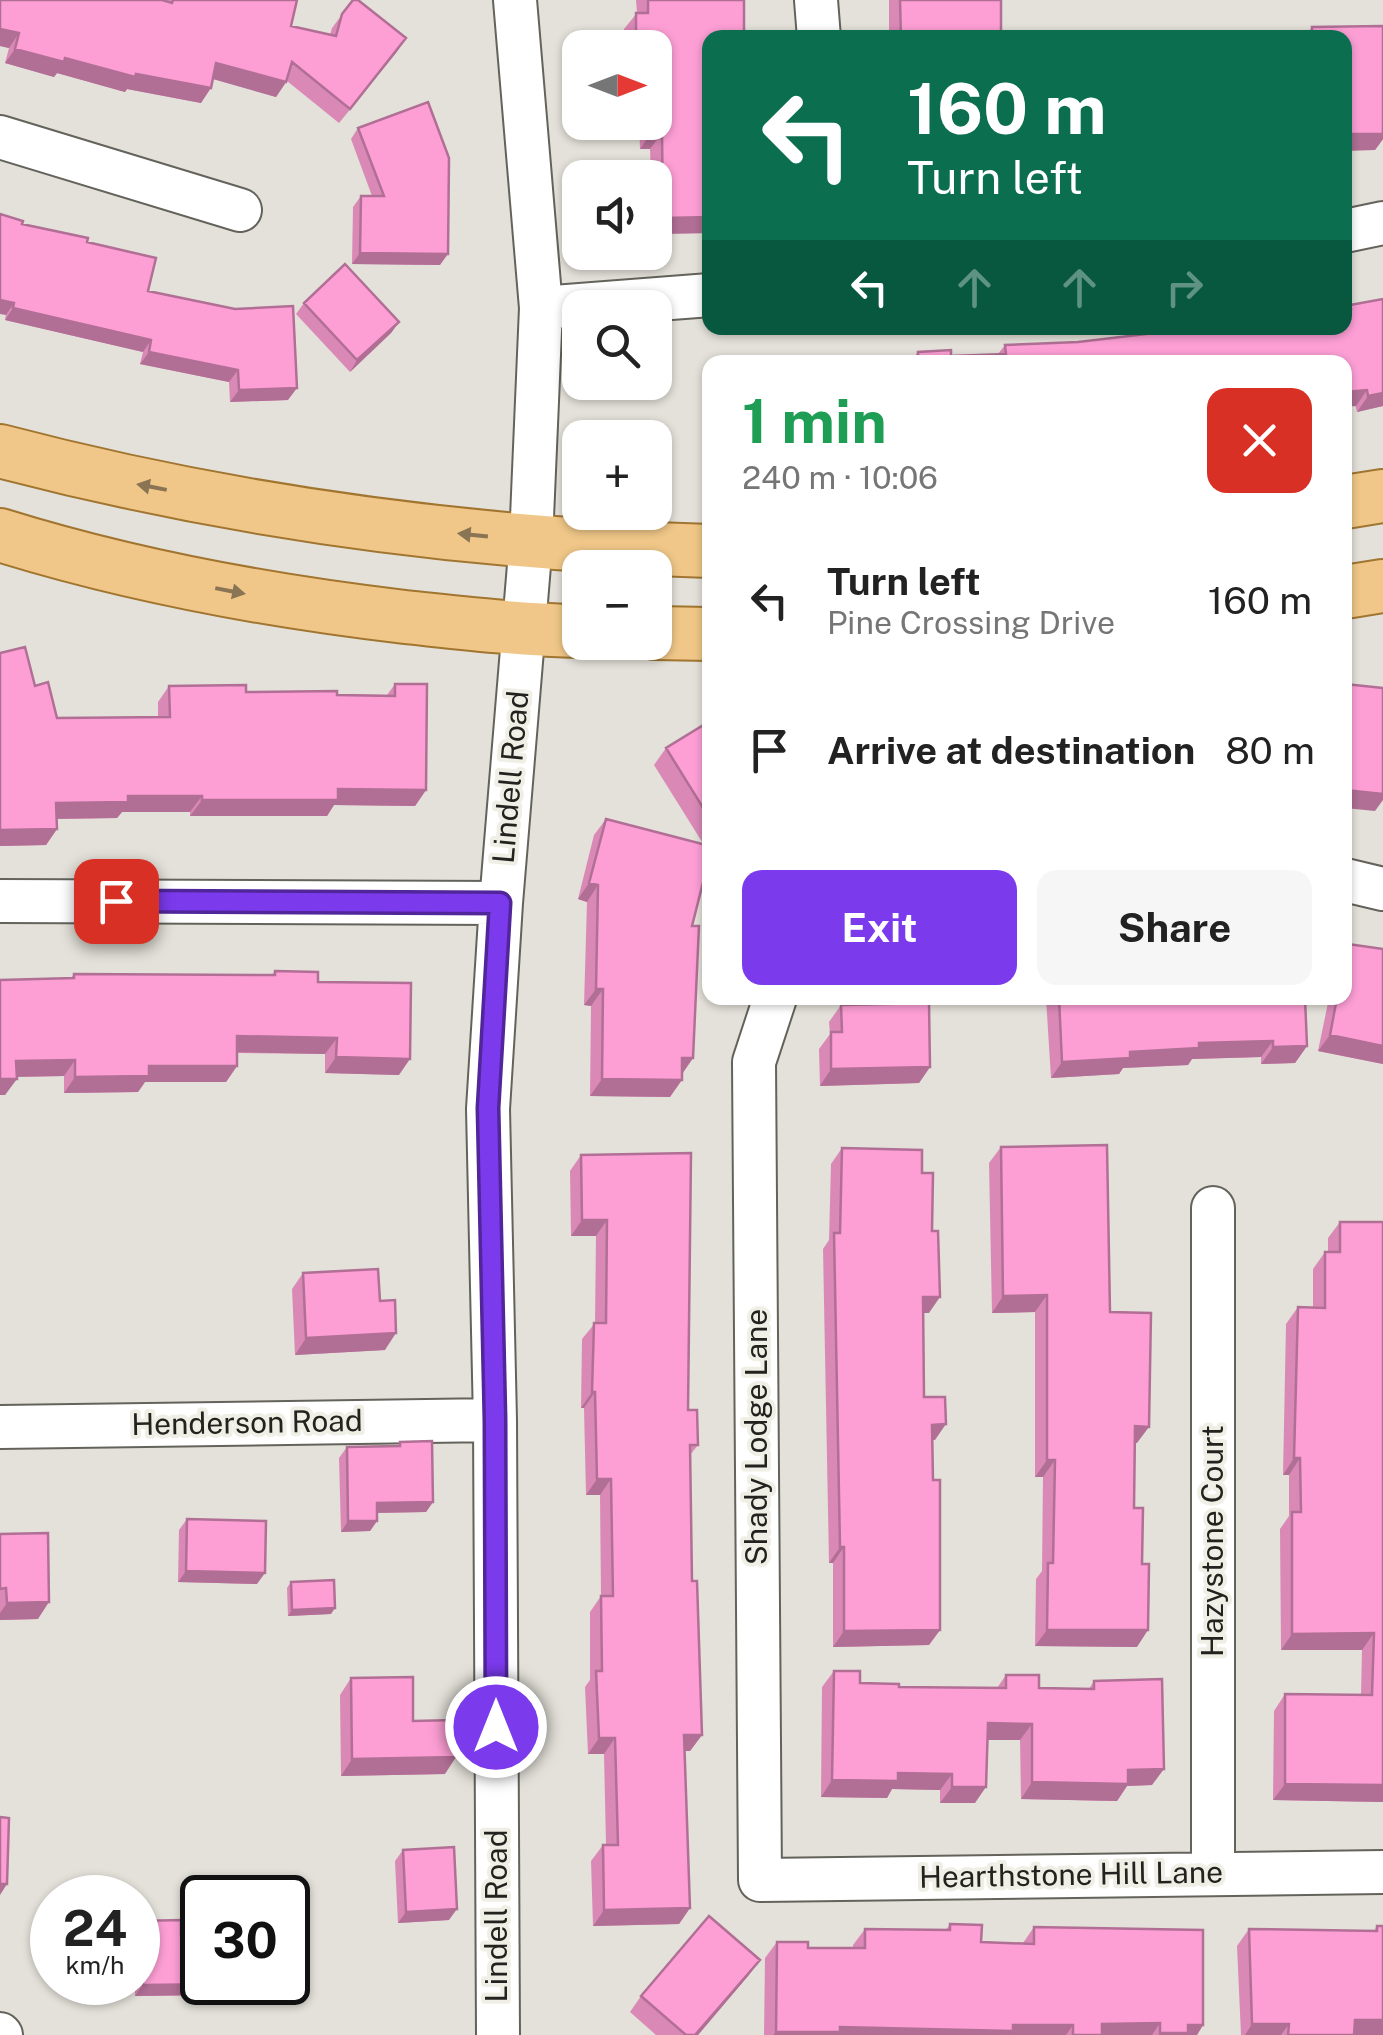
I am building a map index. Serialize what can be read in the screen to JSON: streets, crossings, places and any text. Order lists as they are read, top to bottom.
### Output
{
  "streets": {
    "street": [
      "Lindell Road",
      "Henderson Road",
      "Shady Lodge Lane",
      "Hazystone Court",
      "Hearthstone Hill Lane"
    ]
  },
  "crossings": [
    ["Lindell Road", "Henderson Road"],
    ["Shady Lodge Lane", "Hearthstone Hill Lane"],
    ["Hazystone Court", "Hearthstone Hill Lane"]
  ],
  "north": "right",
  "page": {
    "map_buttons": ["+", "−"],
    "turn": ["160 m", "Turn left"],
    "heading": ["1 min", "240 m · 10:06"],
    "list": [
      {
        "name": "Turn left",
        "note": "Pine Crossing Drive",
        "value": "160 m"
      },
      {
        "name": "Arrive at destination",
        "value": "80 m"
      }
    ],
    "buttons": ["Exit", "Share"],
    "speed": "24 km/h",
    "limit": "30"
  }
}
